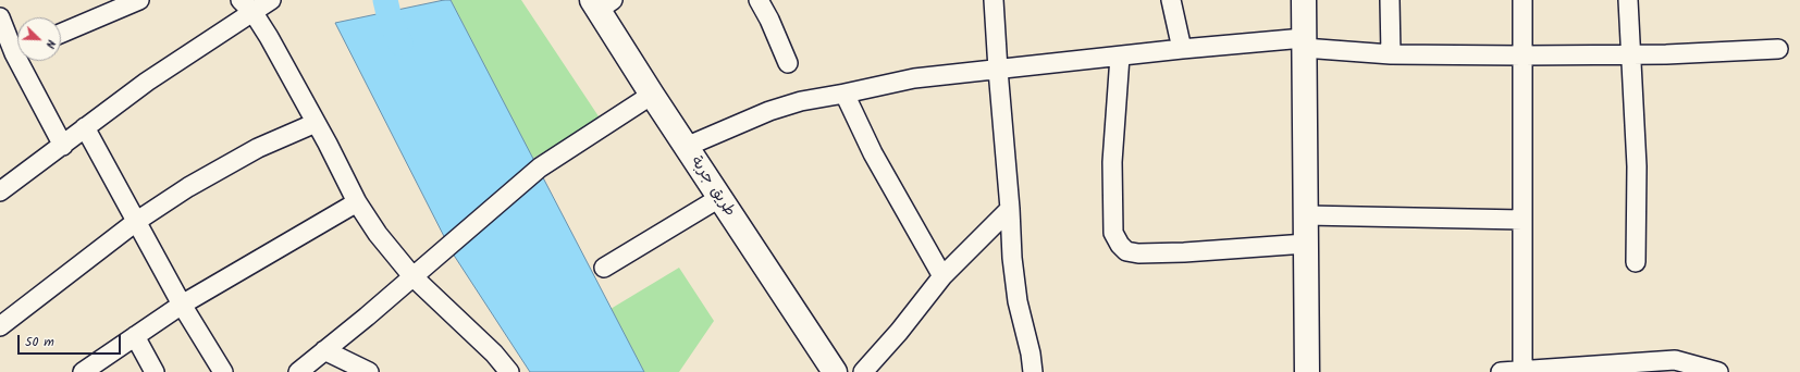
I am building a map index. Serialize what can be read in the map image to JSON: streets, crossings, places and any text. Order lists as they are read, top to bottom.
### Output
{
  "streets": {
    "main road": ["طريق جربة"]
  },
  "scale_bar": "50 m",
  "north": "bottom right"
}
